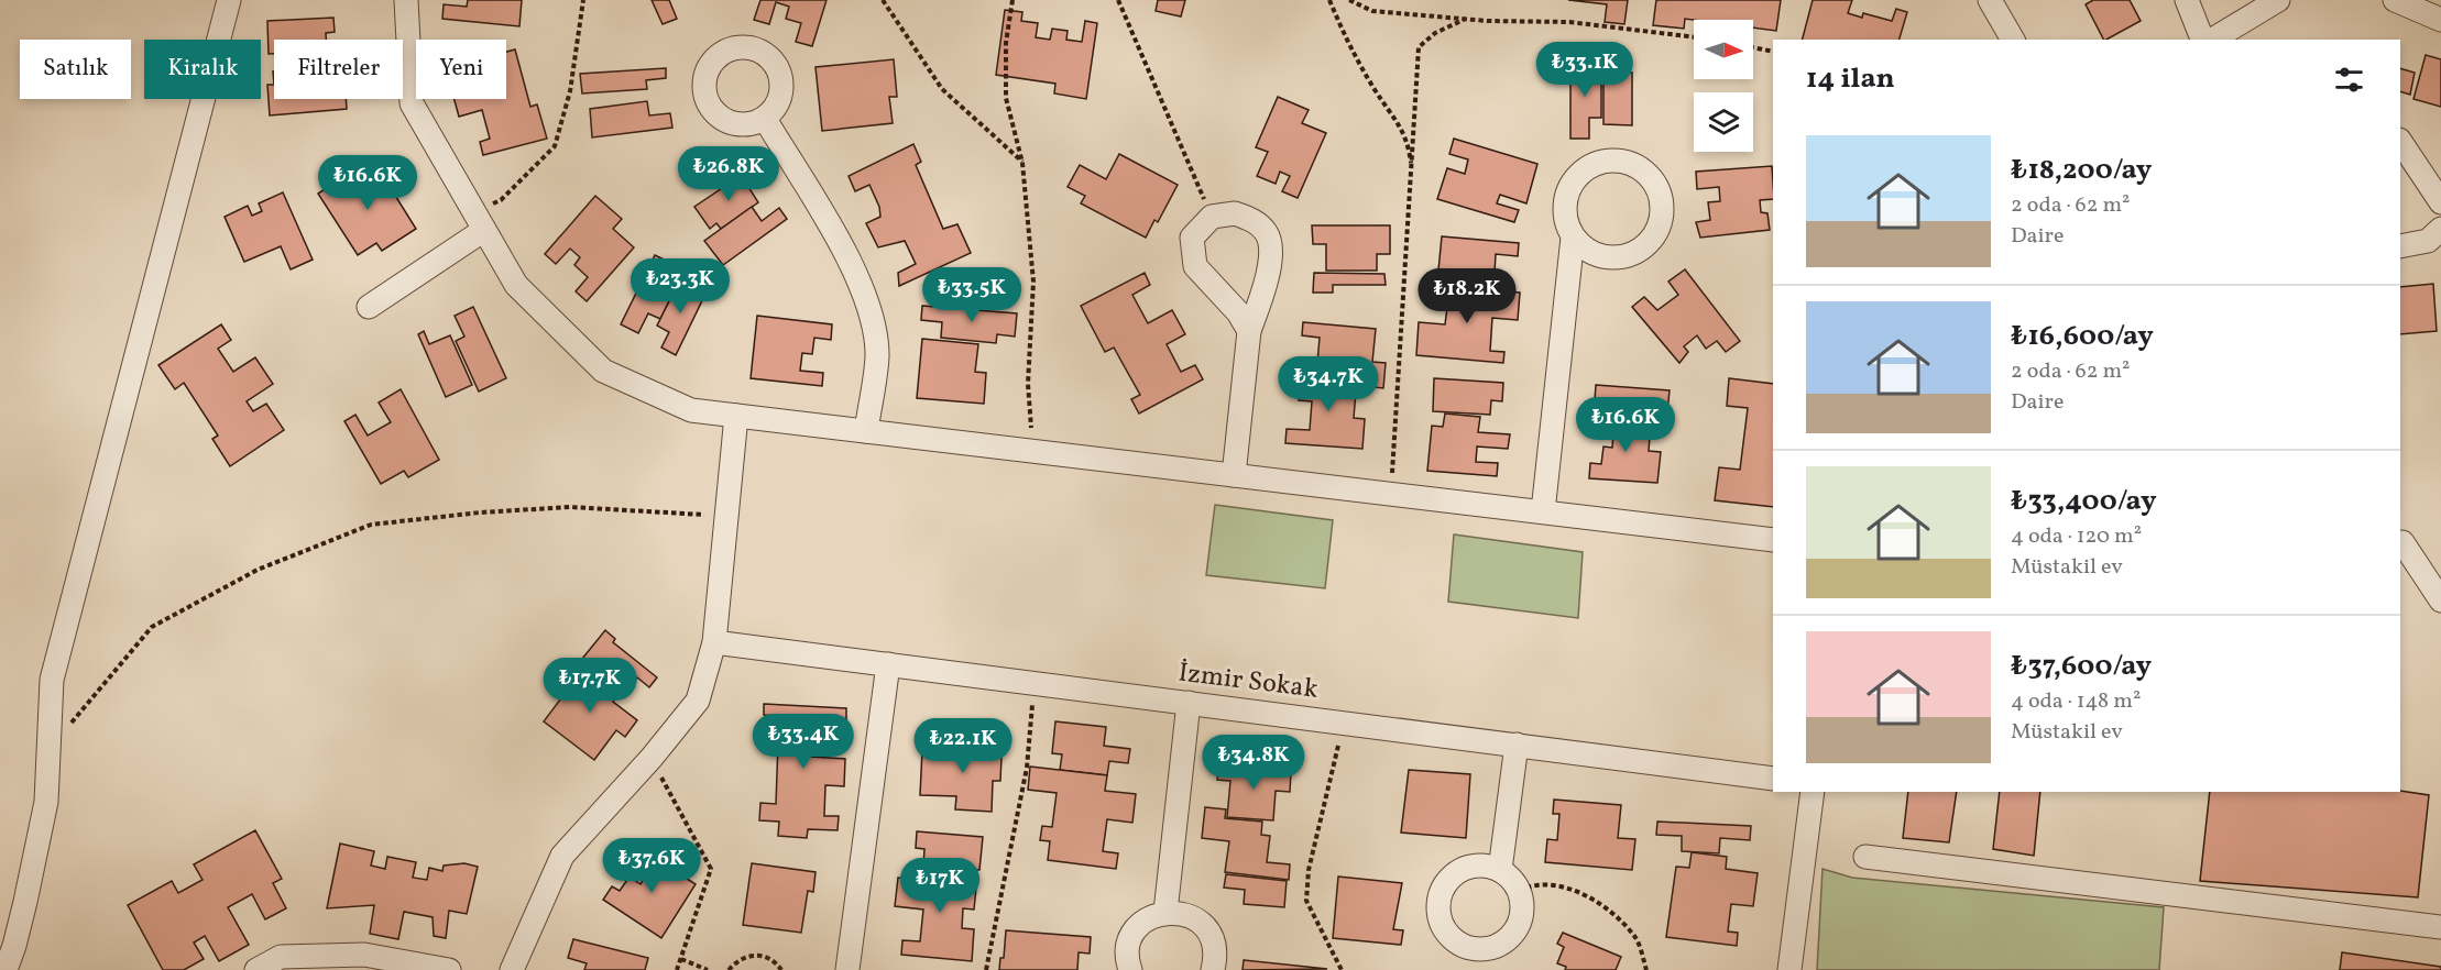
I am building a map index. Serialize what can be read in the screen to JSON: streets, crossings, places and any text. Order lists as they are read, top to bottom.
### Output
{
  "streets": {
    "street": ["İzmir Sokak"]
  },
  "north": "right",
  "page": {
    "chip": [
      "Satılık",
      "Kiralık",
      "Filtreler",
      "Yeni"
    ],
    "heading": "14 ilan",
    "price": [
      "₺33.1K",
      "₺26.8K",
      "₺16.6K",
      "₺23.3K",
      "₺33.5K",
      "₺18.2K",
      "₺34.7K",
      "₺16.6K",
      "₺17.7K",
      "₺33.4K",
      "₺22.1K",
      "₺34.8K",
      "₺37.6K",
      "₺17K"
    ],
    "list": [
      {
        "name": "₺18,200/ay",
        "note": "2 oda · 62 m² · Daire"
      },
      {
        "name": "₺16,600/ay",
        "note": "2 oda · 62 m² · Daire"
      },
      {
        "name": "₺33,400/ay",
        "note": "4 oda · 120 m² · Müstakil ev"
      },
      {
        "name": "₺37,600/ay",
        "note": "4 oda · 148 m² · Müstakil ev"
      }
    ]
  }
}
